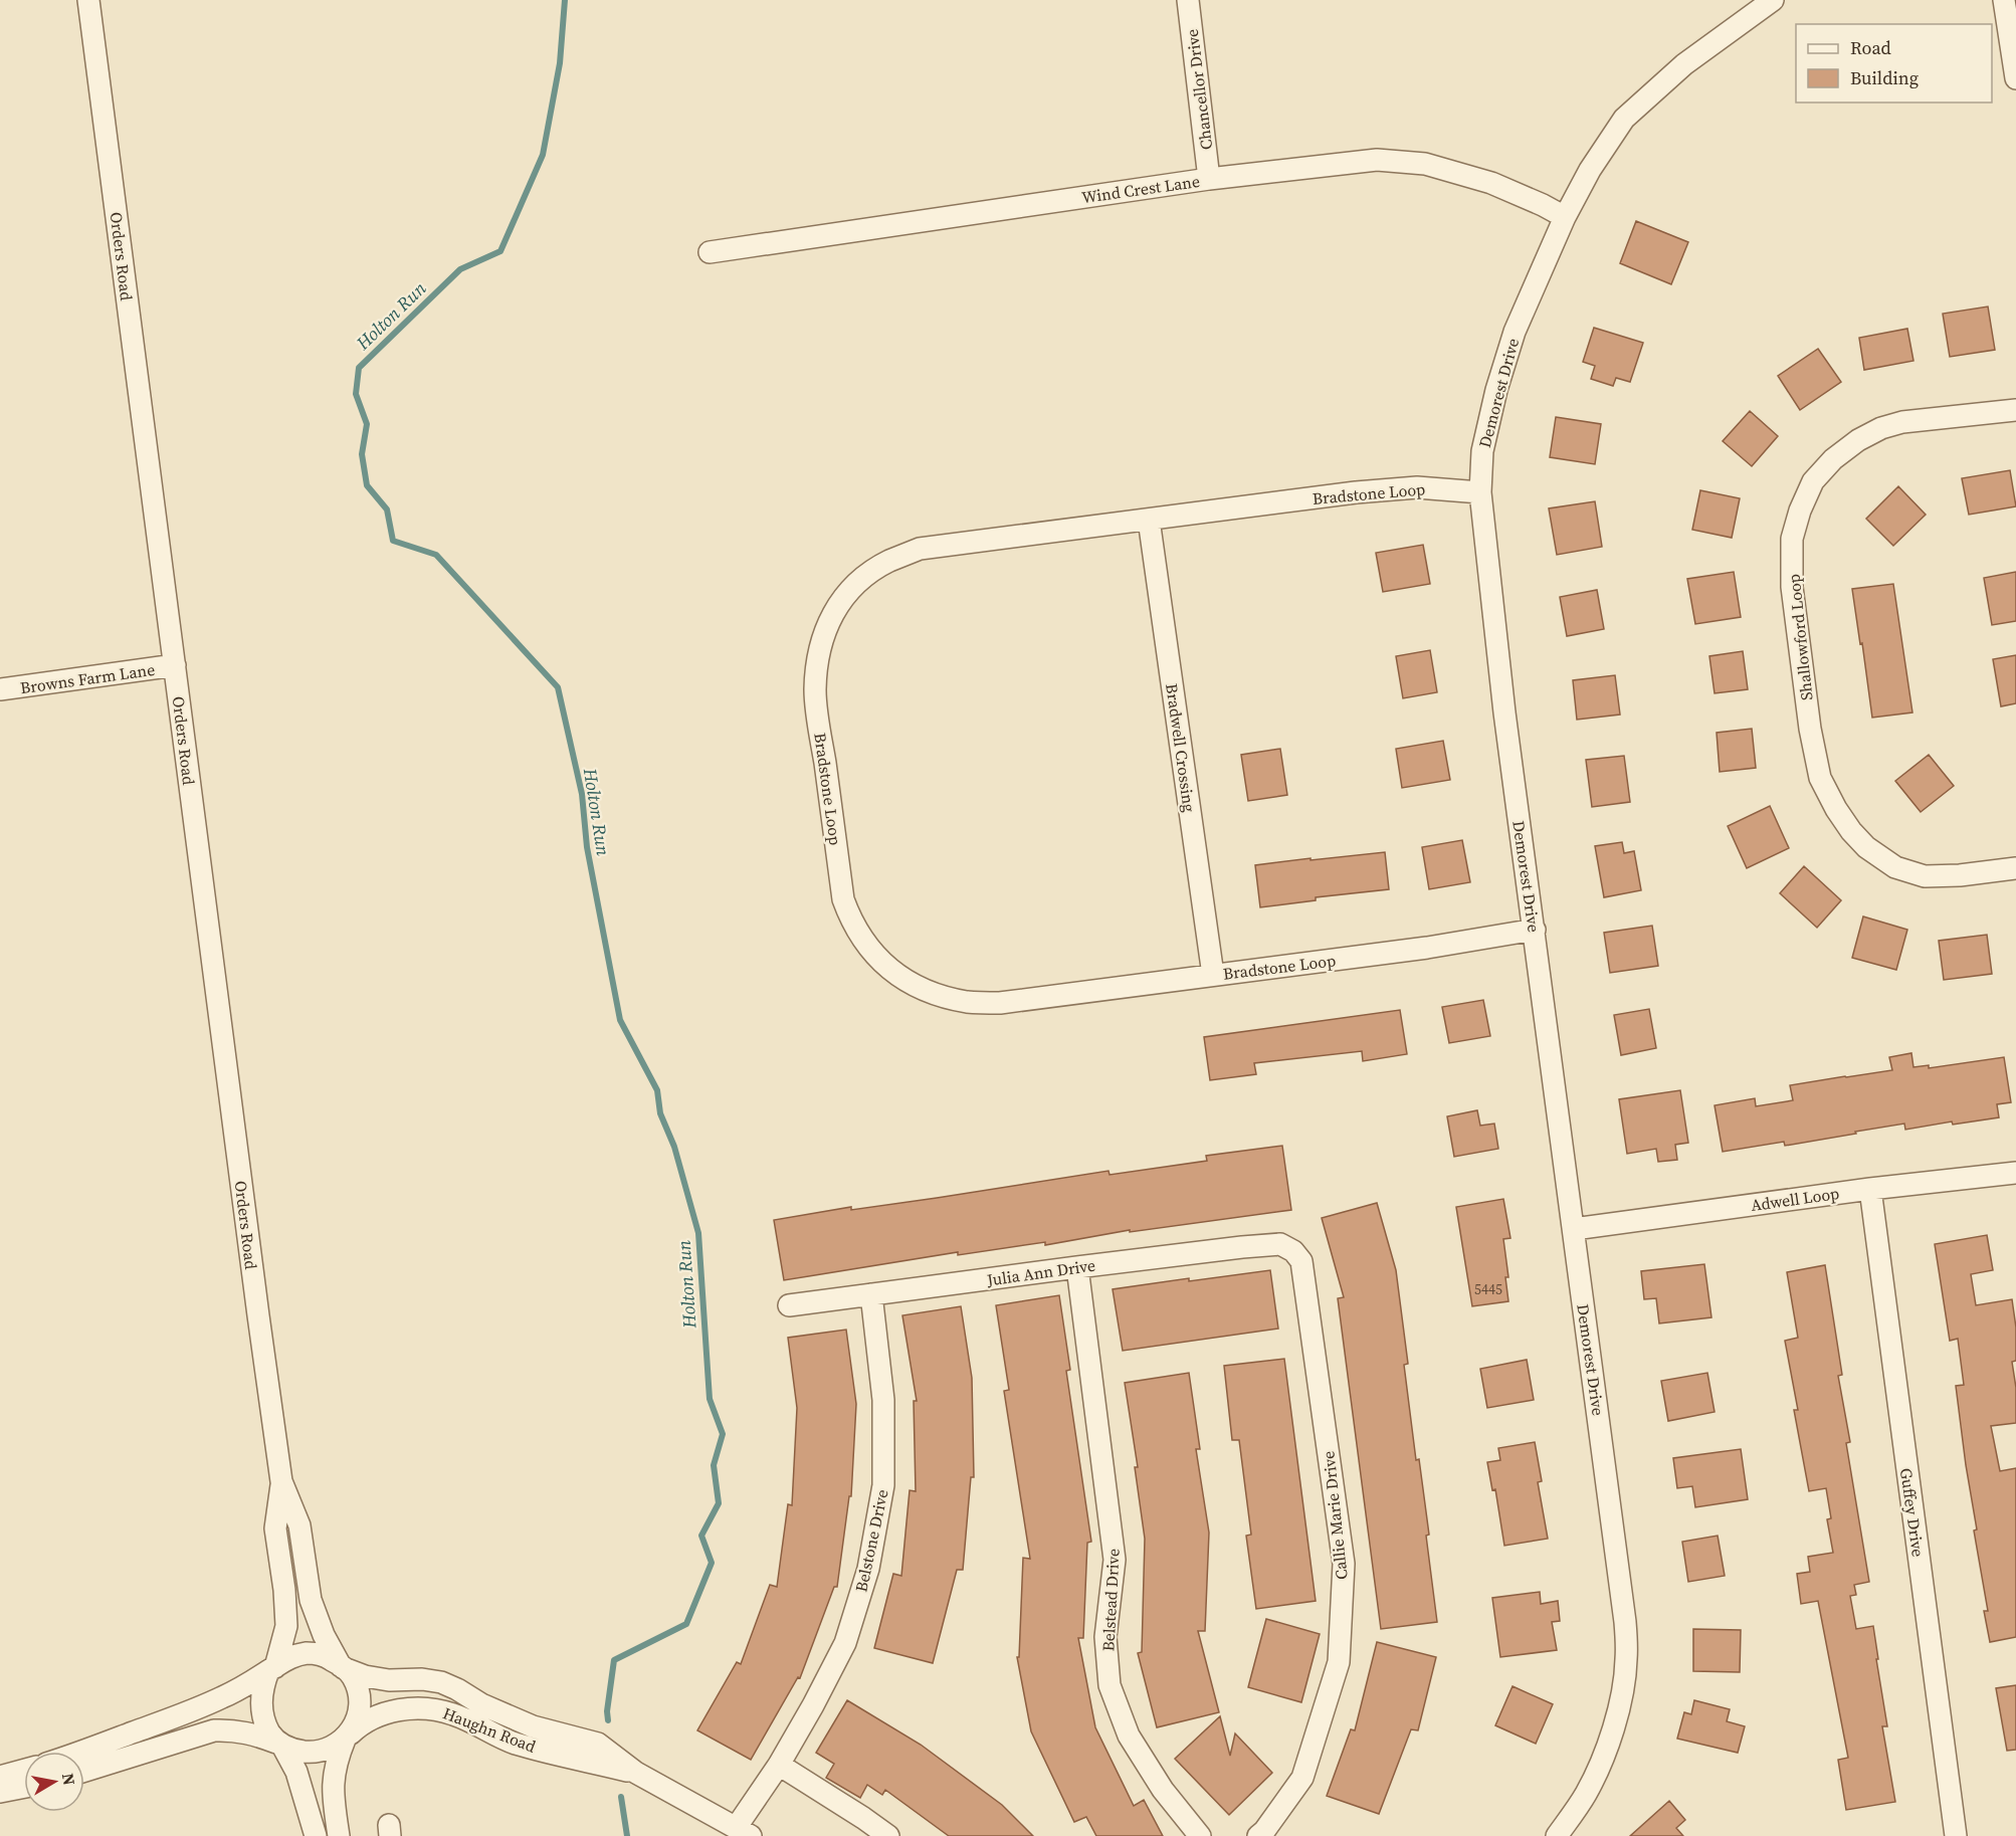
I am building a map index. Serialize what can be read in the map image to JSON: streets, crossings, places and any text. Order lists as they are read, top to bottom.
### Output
{
  "streets": {
    "street": [
      "Chancellor Drive",
      "Wind Crest Lane",
      "Orders Road",
      "Demorest Drive",
      "Bradstone Loop",
      "Shallowford Loop",
      "Browns Farm Lane",
      "Bradwell Crossing",
      "Adwell Loop",
      "Julia Ann Drive",
      "Guffey Drive",
      "Callie Marie Drive",
      "Belstone Drive",
      "Belstead Drive",
      "Haughn Road"
    ]
  },
  "crossings": [
    ["Chancellor Drive", "Wind Crest Lane"],
    ["Wind Crest Lane", "Demorest Drive"],
    ["Orders Road", "Browns Farm Lane"],
    ["Orders Road", "Haughn Road"],
    ["Demorest Drive", "Bradstone Loop"],
    ["Demorest Drive", "Adwell Loop"],
    ["Bradstone Loop", "Bradwell Crossing"],
    ["Adwell Loop", "Guffey Drive"],
    ["Julia Ann Drive", "Callie Marie Drive"],
    ["Julia Ann Drive", "Belstone Drive"],
    ["Julia Ann Drive", "Belstead Drive"],
    ["Belstone Drive", "Haughn Road"]
  ],
  "water": ["Holton Run"],
  "house_numbers": ["5445"],
  "legend": ["Road", "Building"],
  "north": "right"
}
